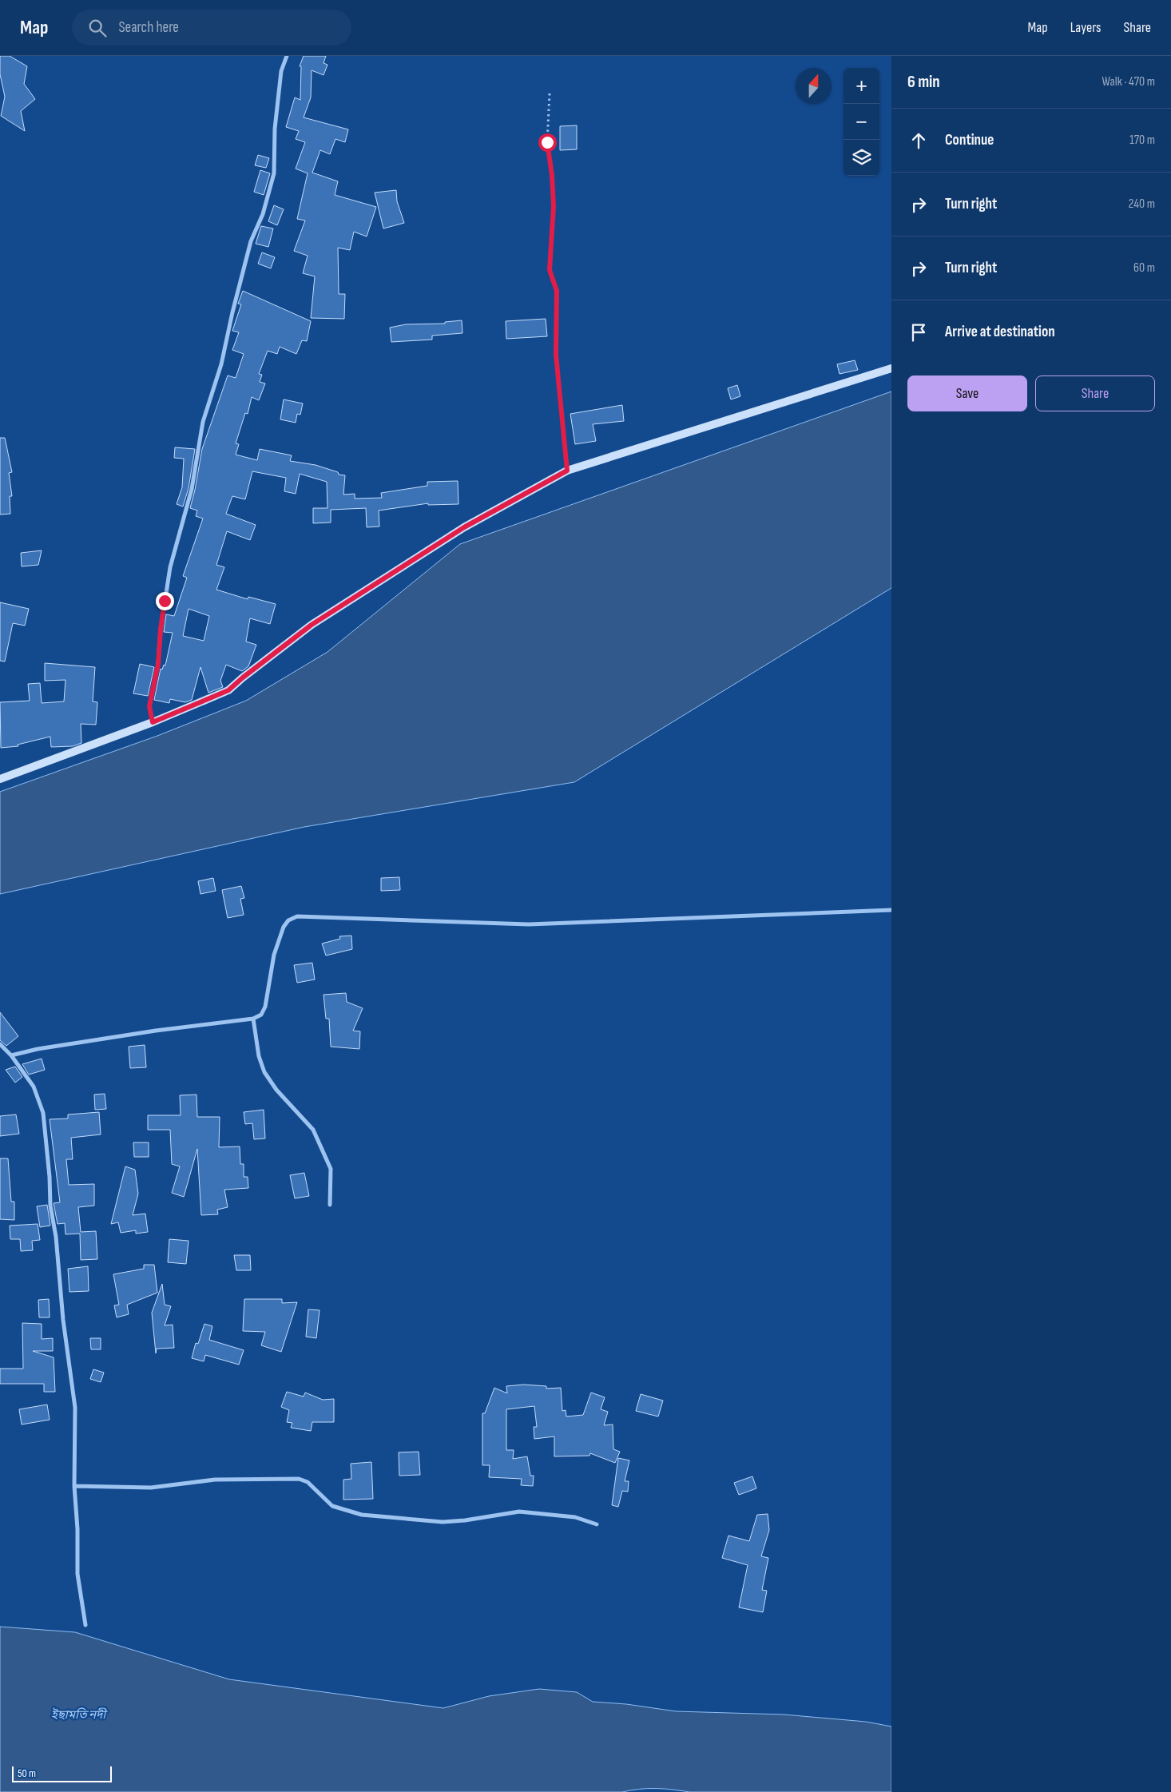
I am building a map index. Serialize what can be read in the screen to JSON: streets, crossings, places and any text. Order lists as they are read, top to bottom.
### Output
{
  "water": ["ইছামতি নদী"],
  "scale_bar": "50 m",
  "north": "top",
  "page": {
    "header": "Map",
    "search": "Search here",
    "nav": ["Map", "Layers", "Share"],
    "heading": ["6 min", "Walk · 470 m"],
    "map_buttons": ["+", "−"],
    "list": [
      ["Continue", "170 m"],
      ["Turn right", "240 m"],
      ["Turn right", "60 m"],
      "Arrive at destination"
    ],
    "buttons": ["Save", "Share"],
    "scale": "50 m"
  }
}
